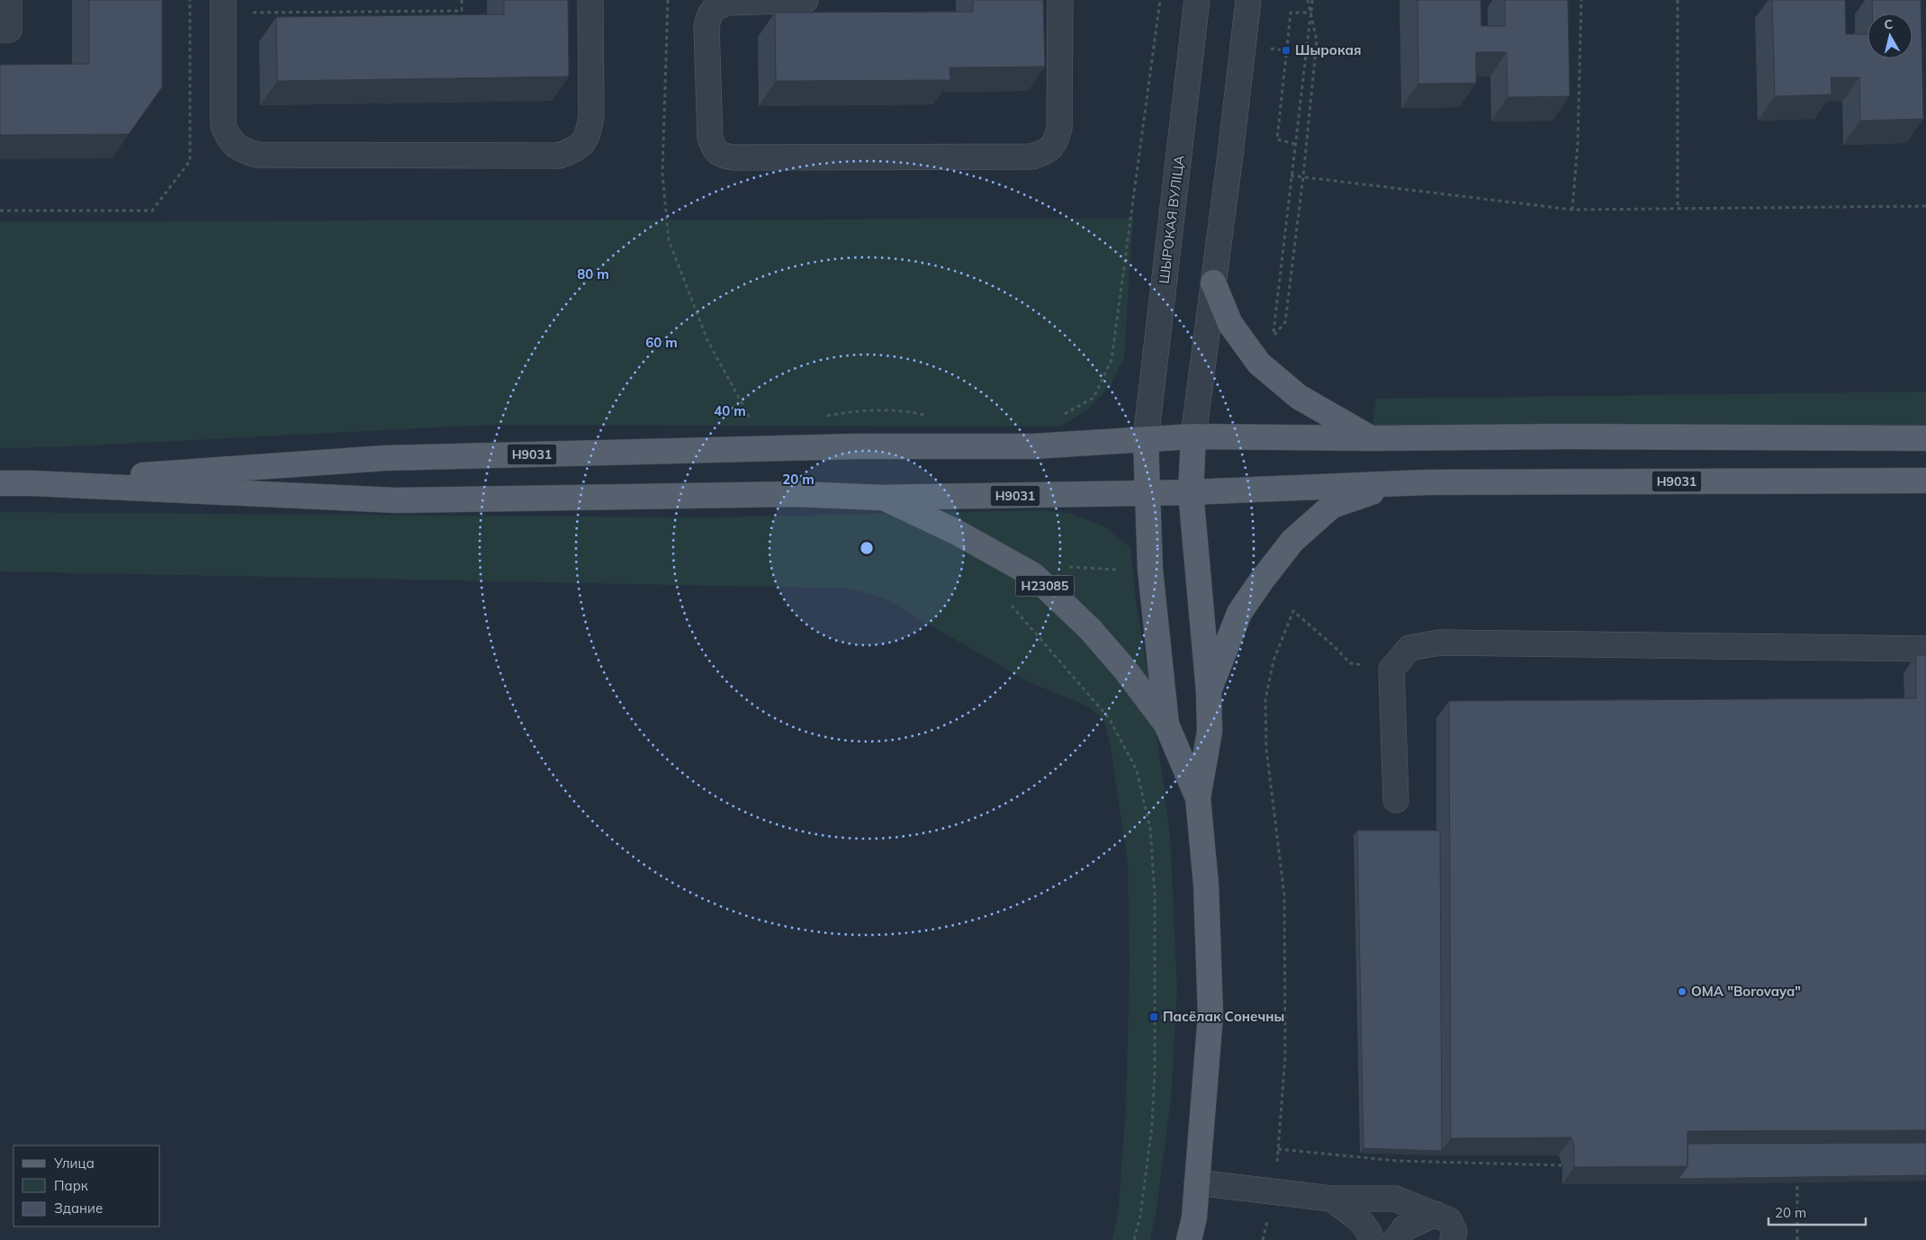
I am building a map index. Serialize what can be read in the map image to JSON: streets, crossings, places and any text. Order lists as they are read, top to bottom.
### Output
{
  "streets": {
    "main road": ["Н9031", "Н23085"],
    "street": ["ШЫРОКАЯ ВУЛІЦА"]
  },
  "crossings": [
    ["ШЫРОКАЯ ВУЛІЦА", "Н9031"],
    ["Н9031", "Н23085"]
  ],
  "places": {
    "transit": ["Шырокая", "Пасёлак Сонечны"],
    "other": ["ОМА \"Borovaya\""]
  },
  "legend": ["Улица", "Парк", "Здание"],
  "scale_bar": "20 m",
  "north": "top",
  "rings": [
    "80 m",
    "60 m",
    "40 m",
    "20 m"
  ]
}
